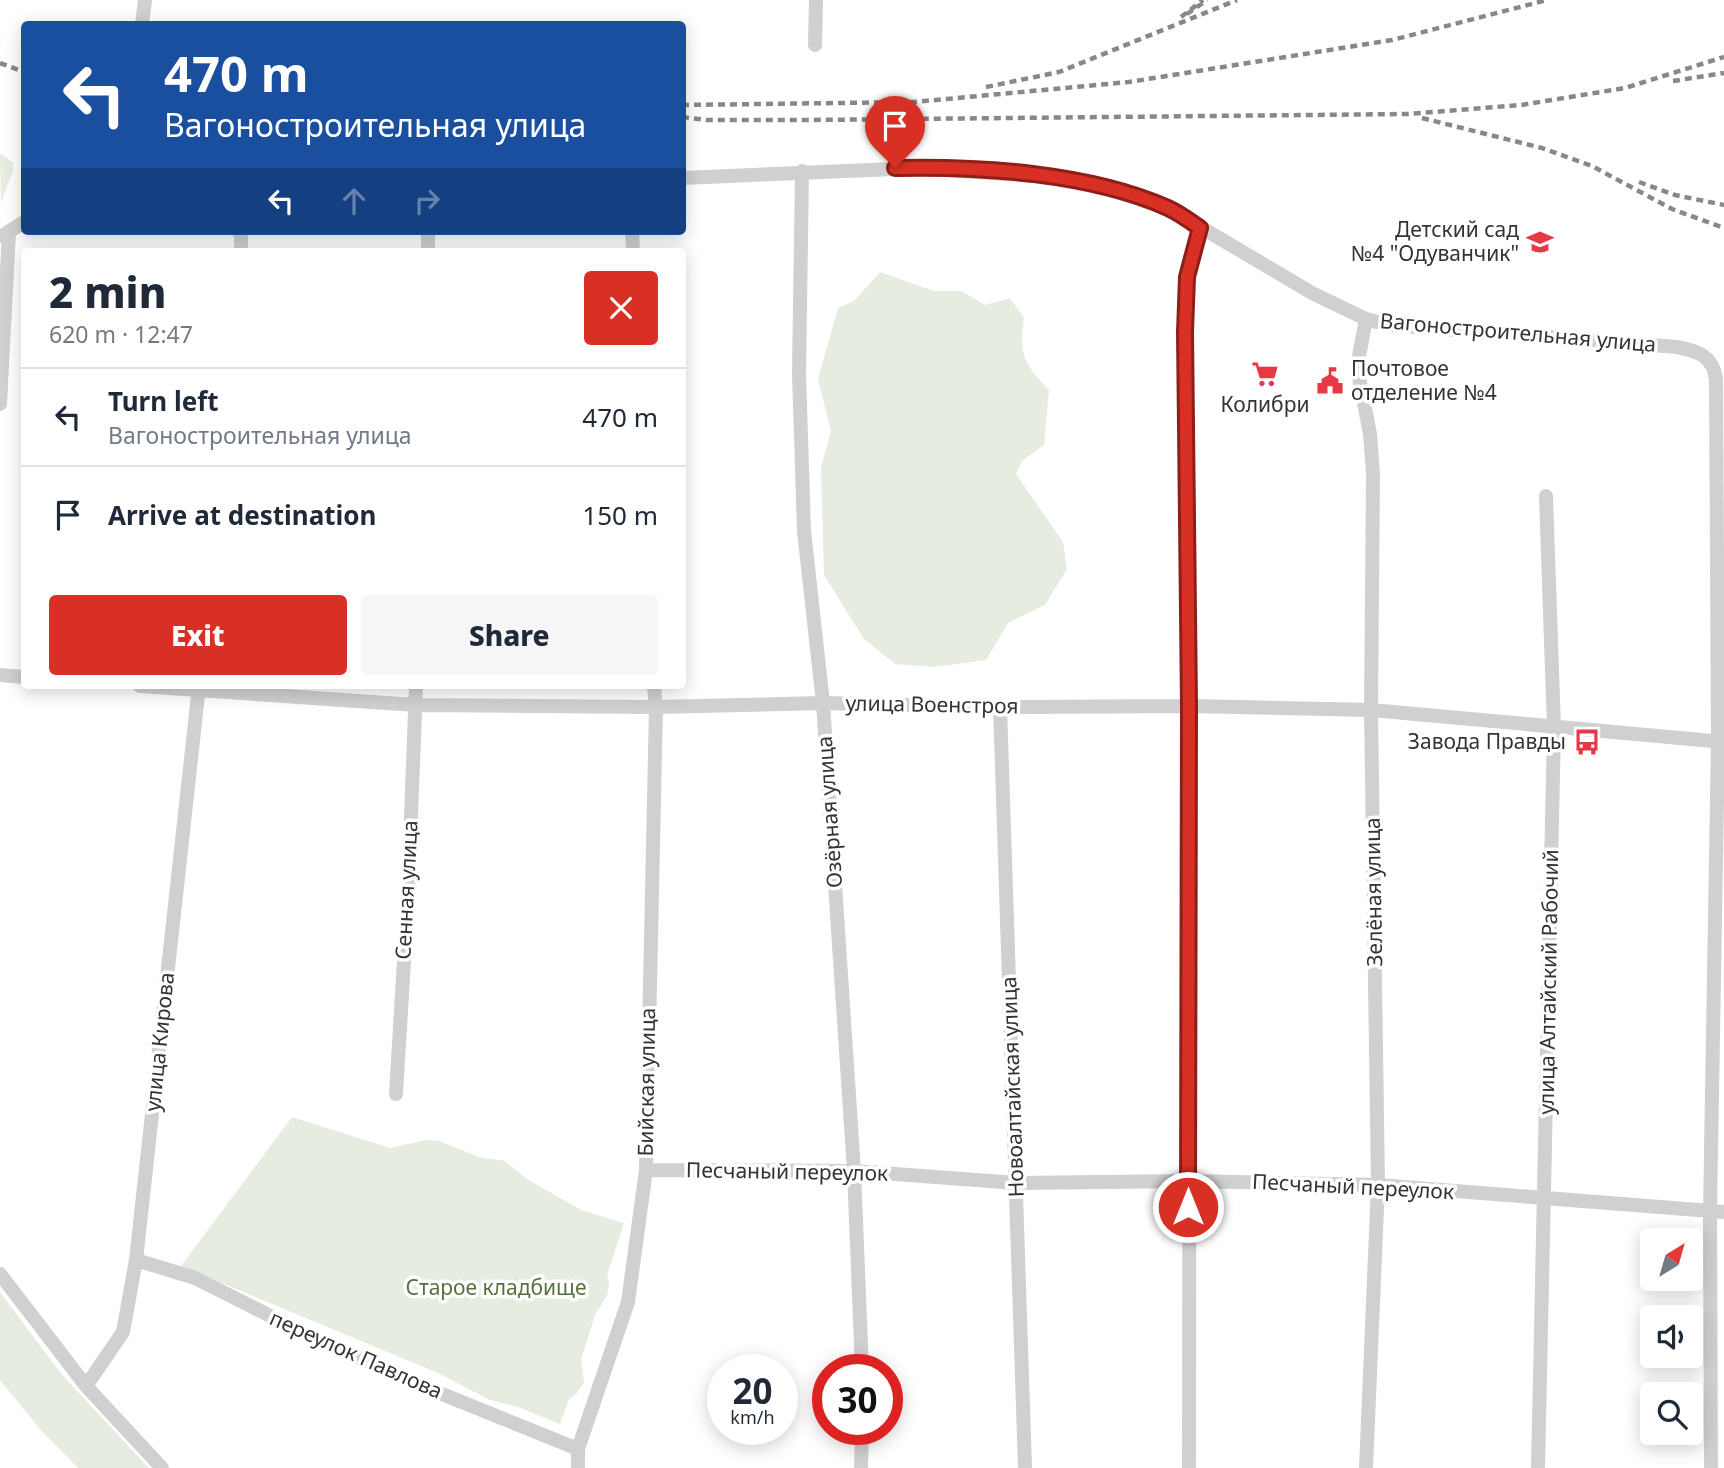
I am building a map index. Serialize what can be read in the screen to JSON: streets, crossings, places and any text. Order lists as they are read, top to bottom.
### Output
{
  "streets": {
    "street": [
      "Вагоностроительная улица",
      "улица Военстроя",
      "Озёрная улица",
      "Сенная улица",
      "Зелёная улица",
      "улица Алтайский Рабочий",
      "улица Кирова",
      "Бийская улица",
      "Новоалтайская улица",
      "Песчаный переулок",
      "переулок Павлова"
    ]
  },
  "crossings": [
    ["Вагоностроительная улица", "улица Военстроя"],
    ["Вагоностроительная улица", "Озёрная улица"],
    ["Вагоностроительная улица", "Зелёная улица"],
    ["улица Военстроя", "Озёрная улица"],
    ["улица Военстроя", "Сенная улица"],
    ["улица Военстроя", "Зелёная улица"],
    ["улица Военстроя", "улица Алтайский Рабочий"],
    ["улица Военстроя", "Бийская улица"],
    ["улица Военстроя", "Новоалтайская улица"],
    ["Озёрная улица", "Песчаный переулок"],
    ["Зелёная улица", "Песчаный переулок"],
    ["улица Алтайский Рабочий", "Песчаный переулок"],
    ["улица Кирова", "переулок Павлова"],
    ["Бийская улица", "Песчаный переулок"],
    ["Бийская улица", "переулок Павлова"],
    ["Новоалтайская улица", "Песчаный переулок"]
  ],
  "parks": ["Старое кладбище"],
  "places": {
    "school or university": ["Детский сад №4 \"Одуванчик\""],
    "supermarket": ["Колибри"],
    "public building": ["Почтовое отделение №4"],
    "bus stop": ["Завода Правды"]
  },
  "north": "top right",
  "page": {
    "turn": ["470 m", "Вагоностроительная улица"],
    "heading": ["2 min", "620 m · 12:47"],
    "list": [
      {
        "name": "Turn left",
        "note": "Вагоностроительная улица",
        "value": "470 m"
      },
      {
        "name": "Arrive at destination",
        "value": "150 m"
      }
    ],
    "buttons": ["Exit", "Share"],
    "speed": "20 km/h",
    "limit": "30"
  }
}
